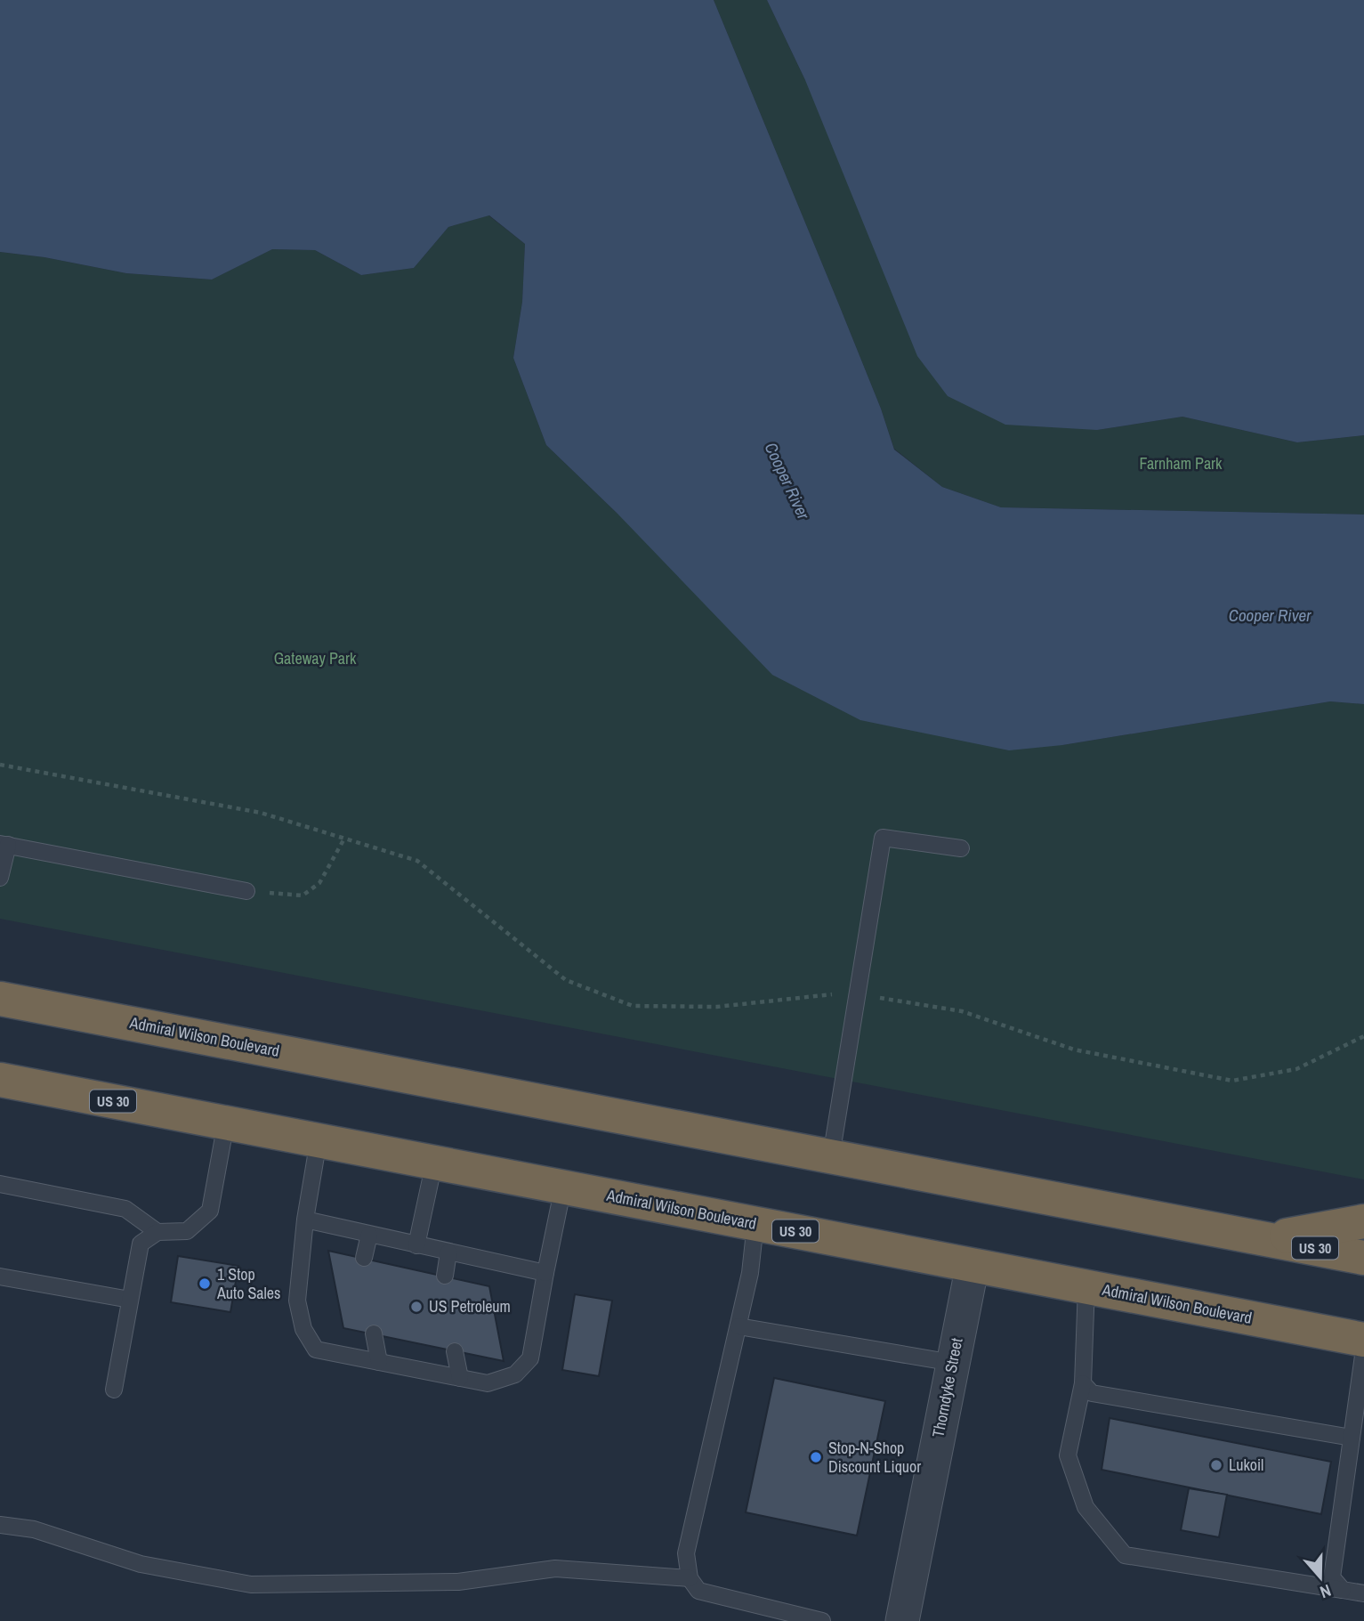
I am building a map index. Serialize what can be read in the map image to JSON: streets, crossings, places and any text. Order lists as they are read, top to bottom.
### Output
{
  "streets": {
    "highway": ["Admiral Wilson Boulevard", "US 30"],
    "street": ["Thorndyke Street"]
  },
  "crossings": [
    ["Admiral Wilson Boulevard", "Thorndyke Street"]
  ],
  "water": ["Cooper River"],
  "parks": ["Farnham Park", "Gateway Park"],
  "places": [
    "1 Stop Auto Sales",
    "US Petroleum",
    "Stop-N-Shop Discount Liquor",
    "Lukoil"
  ],
  "north": "bottom"
}
